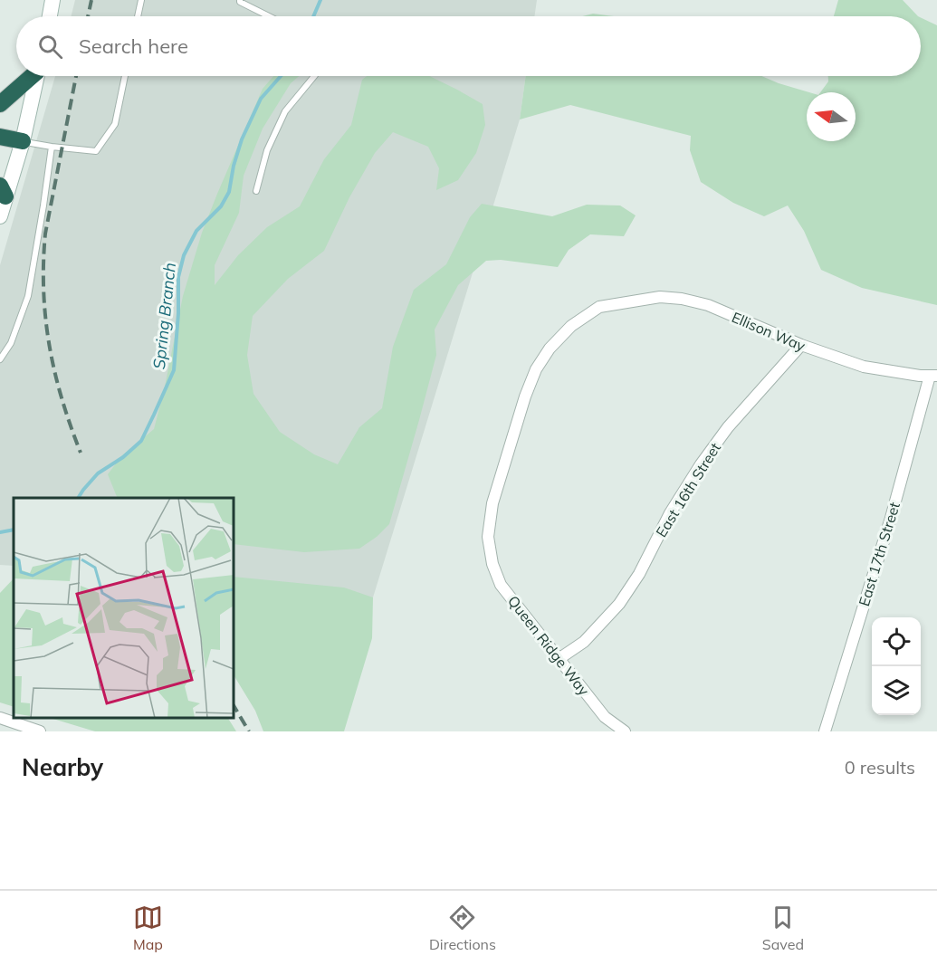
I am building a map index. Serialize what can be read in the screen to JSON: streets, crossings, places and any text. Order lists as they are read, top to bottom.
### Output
{
  "streets": {
    "street": [
      "Ellison Way",
      "East 16th Street",
      "East 17th Street",
      "Queen Ridge Way"
    ]
  },
  "crossings": [
    ["Ellison Way", "East 16th Street"],
    ["Ellison Way", "East 17th Street"],
    ["Ellison Way", "Queen Ridge Way"],
    ["East 16th Street", "Queen Ridge Way"]
  ],
  "water": ["Spring Branch"],
  "north": "left",
  "page": {
    "search": "Search here",
    "heading": ["Nearby", "0 results"],
    "nav": ["Map", "Directions", "Saved"]
  }
}
